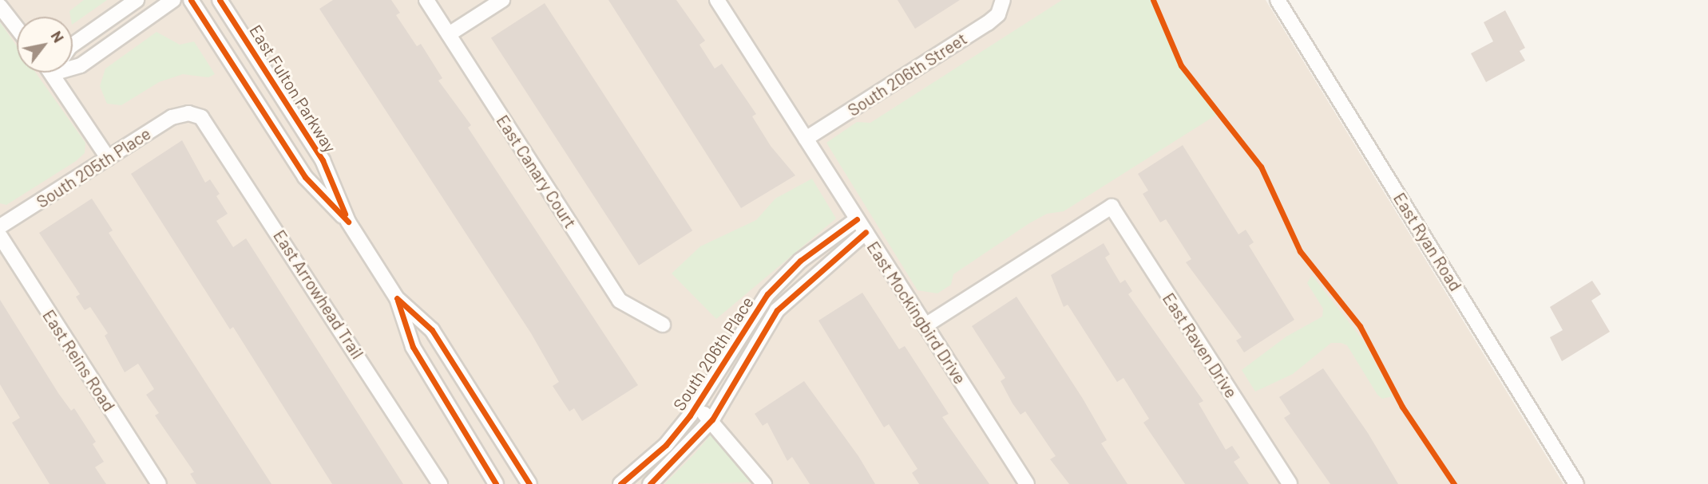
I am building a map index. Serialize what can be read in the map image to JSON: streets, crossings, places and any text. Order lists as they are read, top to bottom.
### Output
{
  "streets": {
    "street": [
      "South 206th Street",
      "East Fulton Parkway",
      "South 205th Place",
      "East Canary Court",
      "East Ryan Road",
      "East Arrowhead Trail",
      "East Mockingbird Drive",
      "East Raven Drive",
      "South 206th Place",
      "East Reins Road"
    ]
  },
  "crossings": [
    ["South 206th Street", "East Mockingbird Drive"],
    ["South 205th Place", "East Arrowhead Trail"],
    ["East Mockingbird Drive", "East Raven Drive"],
    ["East Mockingbird Drive", "South 206th Place"]
  ],
  "north": "top right"
}
